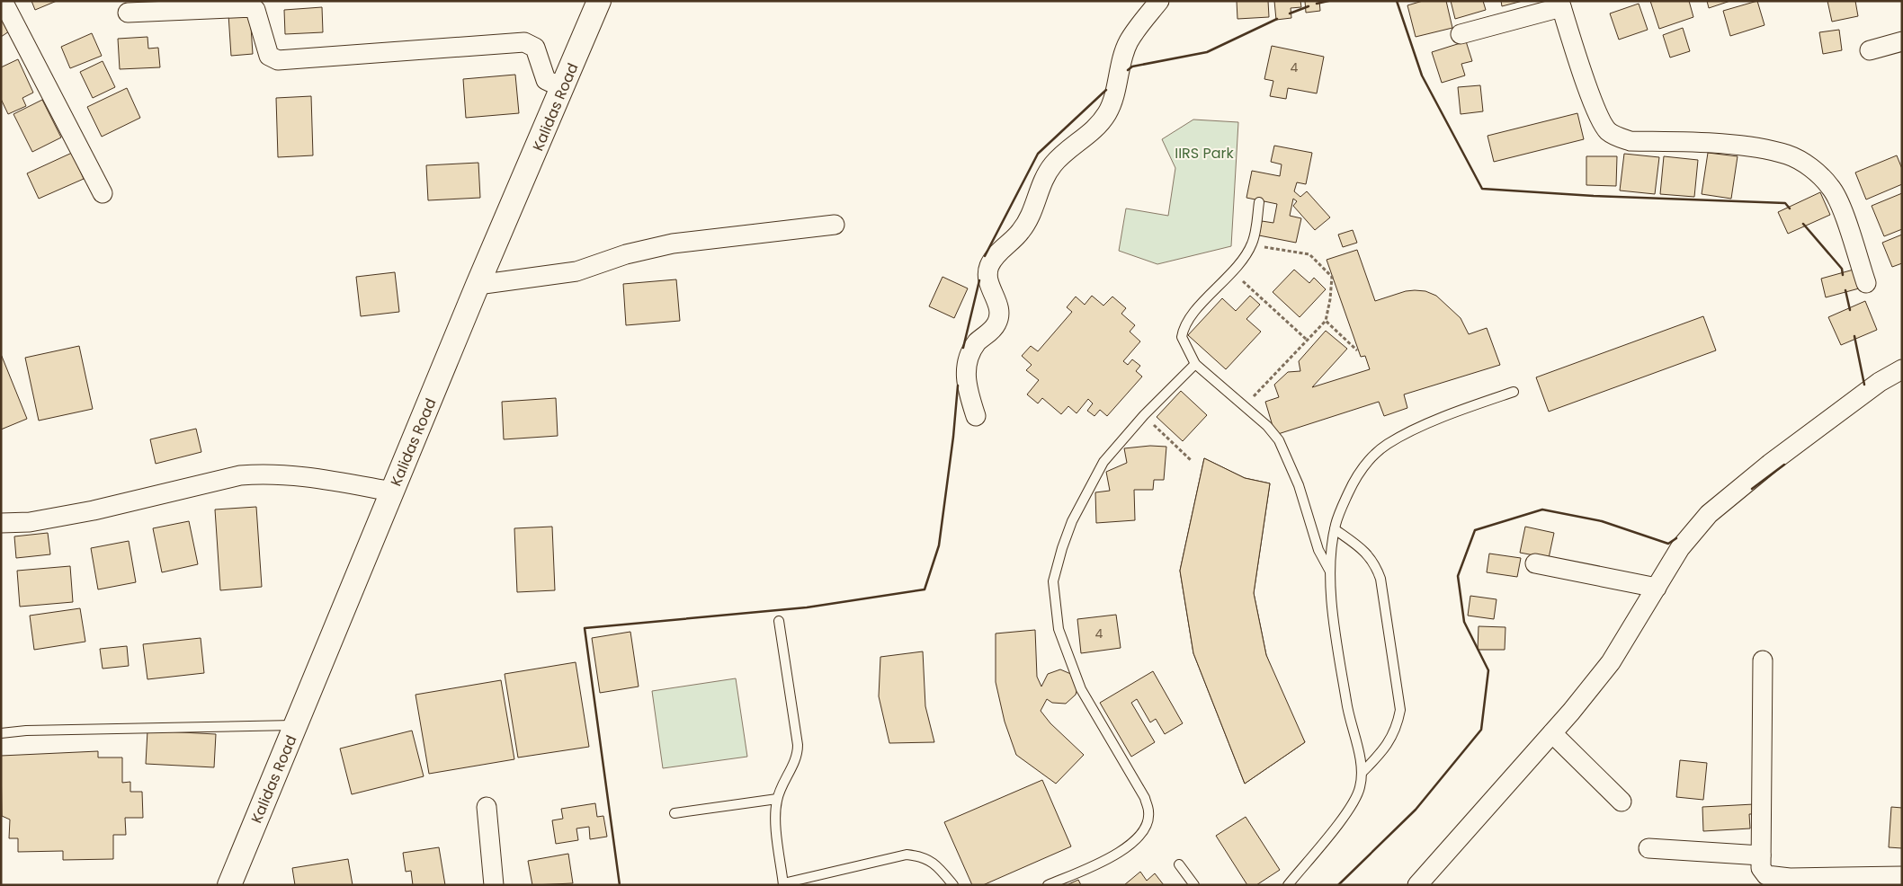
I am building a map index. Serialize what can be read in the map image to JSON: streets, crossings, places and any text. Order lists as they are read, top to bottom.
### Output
{
  "streets": {
    "street": ["Kalidas Road"]
  },
  "parks": ["IIRS Park"],
  "house_numbers": ["4", "4"]
}
